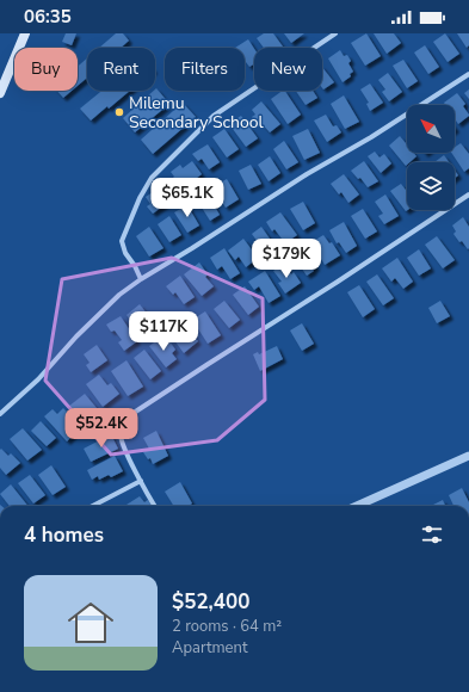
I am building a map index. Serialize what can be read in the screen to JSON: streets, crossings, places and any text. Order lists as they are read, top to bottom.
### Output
{
  "places": ["Milemu Secondary School"],
  "north": "top left",
  "page": {
    "status": "06:35",
    "chip": [
      "Buy",
      "Rent",
      "Filters",
      "New"
    ],
    "price": [
      "$65.1K",
      "$179K",
      "$117K",
      "$52.4K"
    ],
    "heading": "4 homes",
    "list": [
      {
        "name": "$52,400",
        "note": "2 rooms · 64 m² · Apartment"
      }
    ]
  }
}
